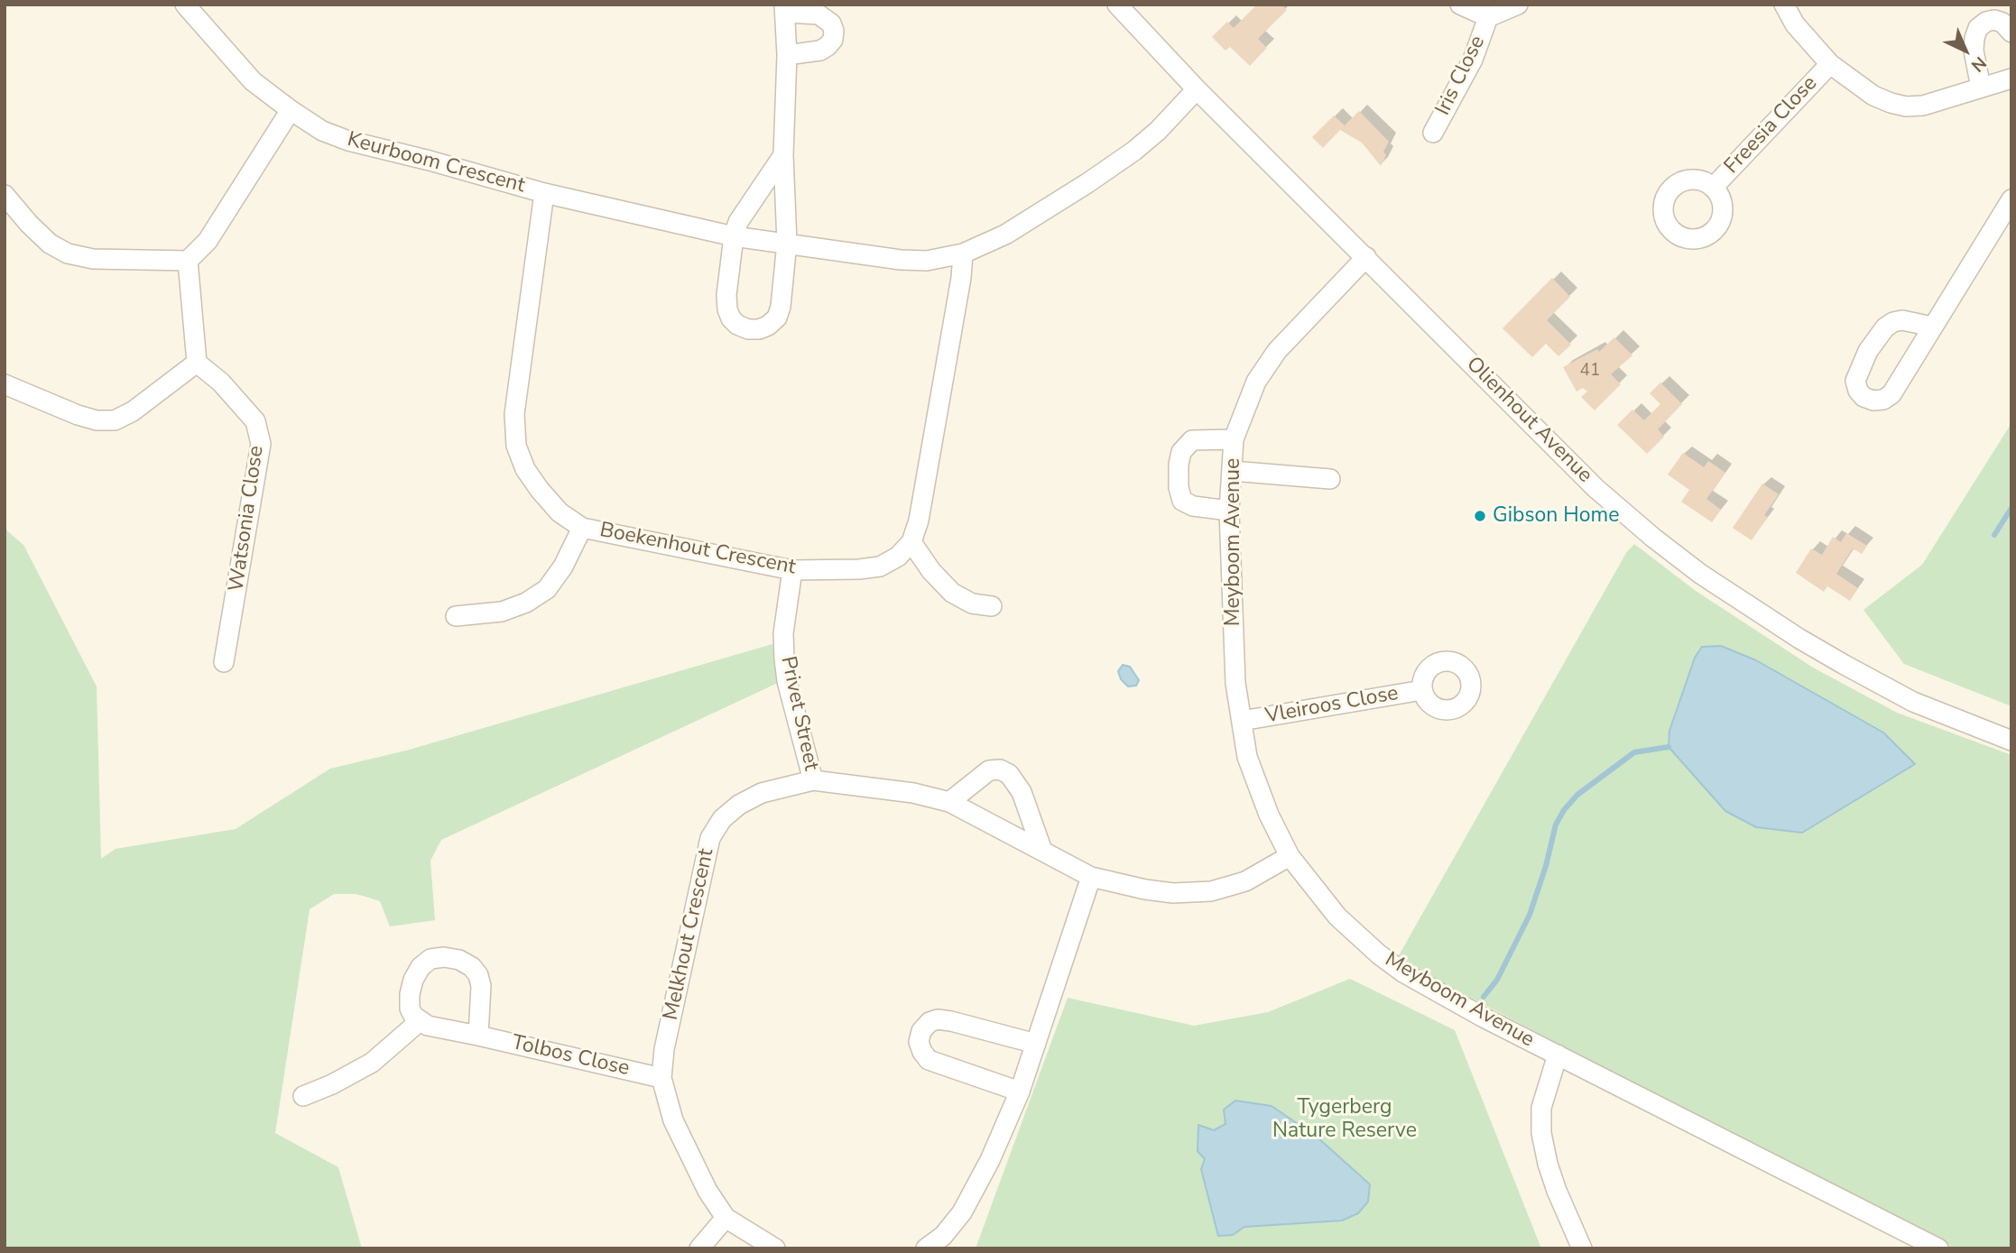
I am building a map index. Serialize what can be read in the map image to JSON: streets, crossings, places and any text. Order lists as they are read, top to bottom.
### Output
{
  "streets": {
    "street": [
      "Iris Close",
      "Freesia Close",
      "Keurboom Crescent",
      "Olienhout Avenue",
      "Watsonia Close",
      "Meyboom Avenue",
      "Boekenhout Crescent",
      "Vleiroos Close",
      "Privet Street",
      "Melkhout Crescent",
      "Tolbos Close"
    ]
  },
  "crossings": [
    ["Keurboom Crescent", "Olienhout Avenue"],
    ["Keurboom Crescent", "Boekenhout Crescent"],
    ["Olienhout Avenue", "Meyboom Avenue"],
    ["Meyboom Avenue", "Vleiroos Close"],
    ["Meyboom Avenue", "Melkhout Crescent"],
    ["Boekenhout Crescent", "Privet Street"],
    ["Privet Street", "Melkhout Crescent"],
    ["Melkhout Crescent", "Tolbos Close"]
  ],
  "parks": ["Tygerberg Nature Reserve"],
  "places": ["Gibson Home"],
  "house_numbers": ["41"],
  "north": "bottom right"
}
